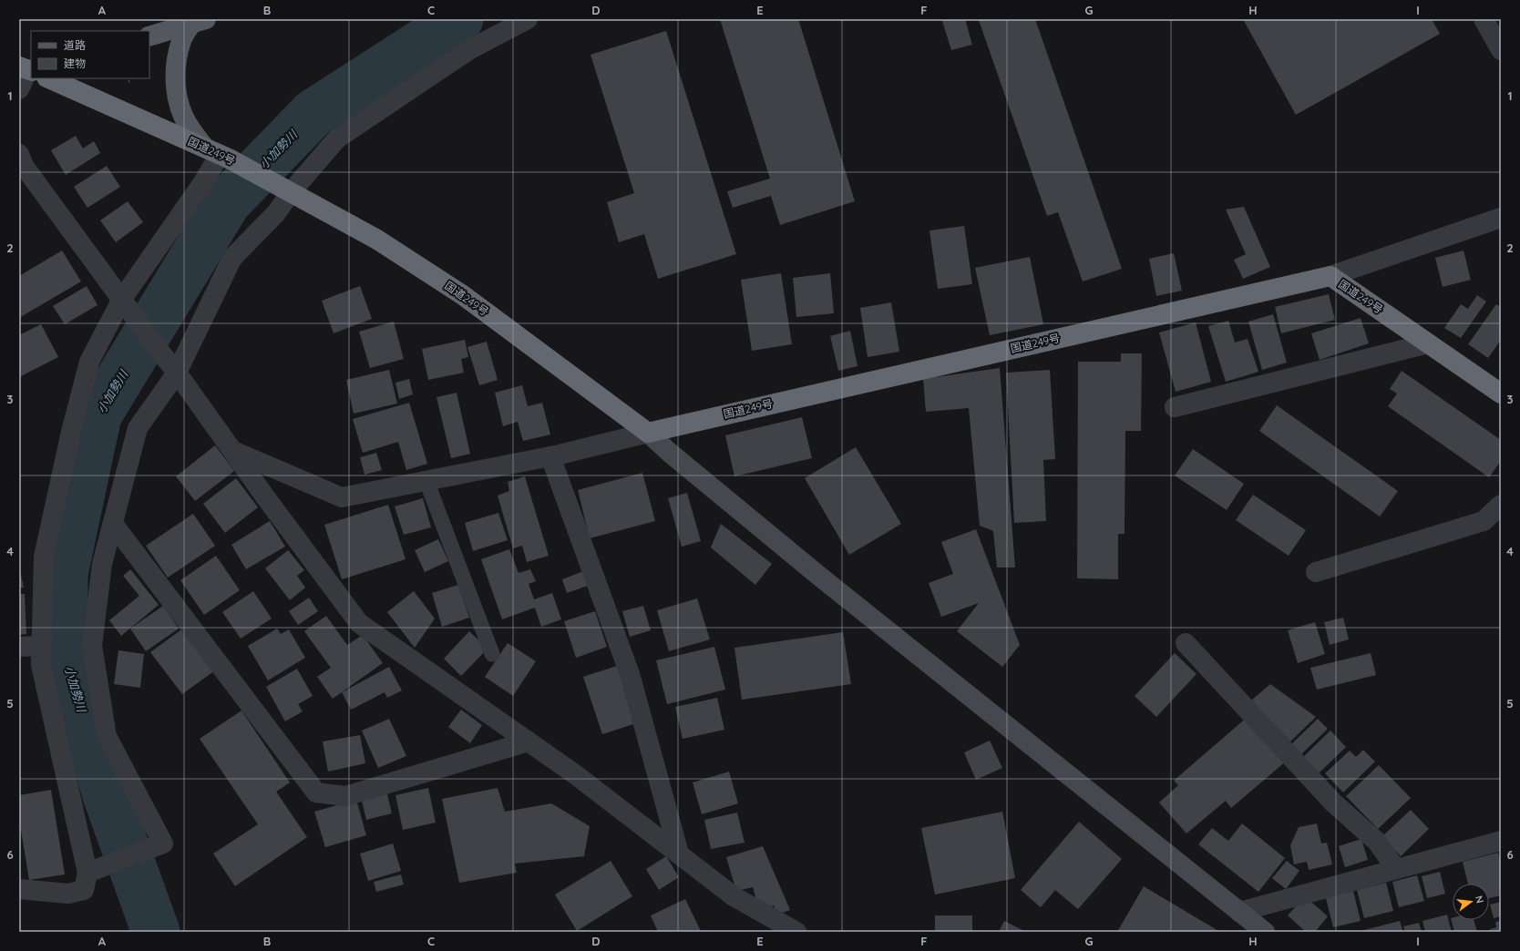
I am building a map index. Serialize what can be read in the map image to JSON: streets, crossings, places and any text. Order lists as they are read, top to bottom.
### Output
{
  "streets": {
    "highway": ["国道249号"]
  },
  "water": ["小加勢川"],
  "legend": ["道路", "建物"],
  "north": "right",
  "grid": {
    "columns": [
      "A",
      "B",
      "C",
      "D",
      "E",
      "F",
      "G",
      "H",
      "I"
    ],
    "rows": [
      "1",
      "2",
      "3",
      "4",
      "5",
      "6"
    ]
  }
}
